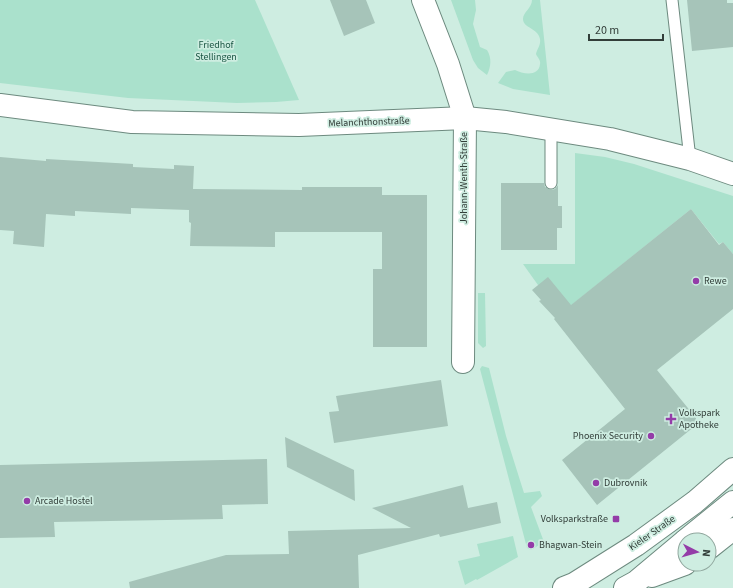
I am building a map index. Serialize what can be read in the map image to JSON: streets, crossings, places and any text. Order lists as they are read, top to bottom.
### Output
{
  "streets": {
    "street": ["Melanchthonstraße", "Johann-Wenth-Straße", "Kieler Straße"]
  },
  "crossings": [
    ["Melanchthonstraße", "Johann-Wenth-Straße"]
  ],
  "parks": ["Friedhof Stellingen"],
  "places": {
    "other": [
      "Rewe",
      "Phoenix Security",
      "Dubrovnik",
      "Arcade Hostel",
      "Bhagwan-Stein"
    ],
    "health": ["Volkspark Apotheke"],
    "transit": ["Volksparkstraße"]
  },
  "scale_bar": "20 m",
  "north": "right"
}
